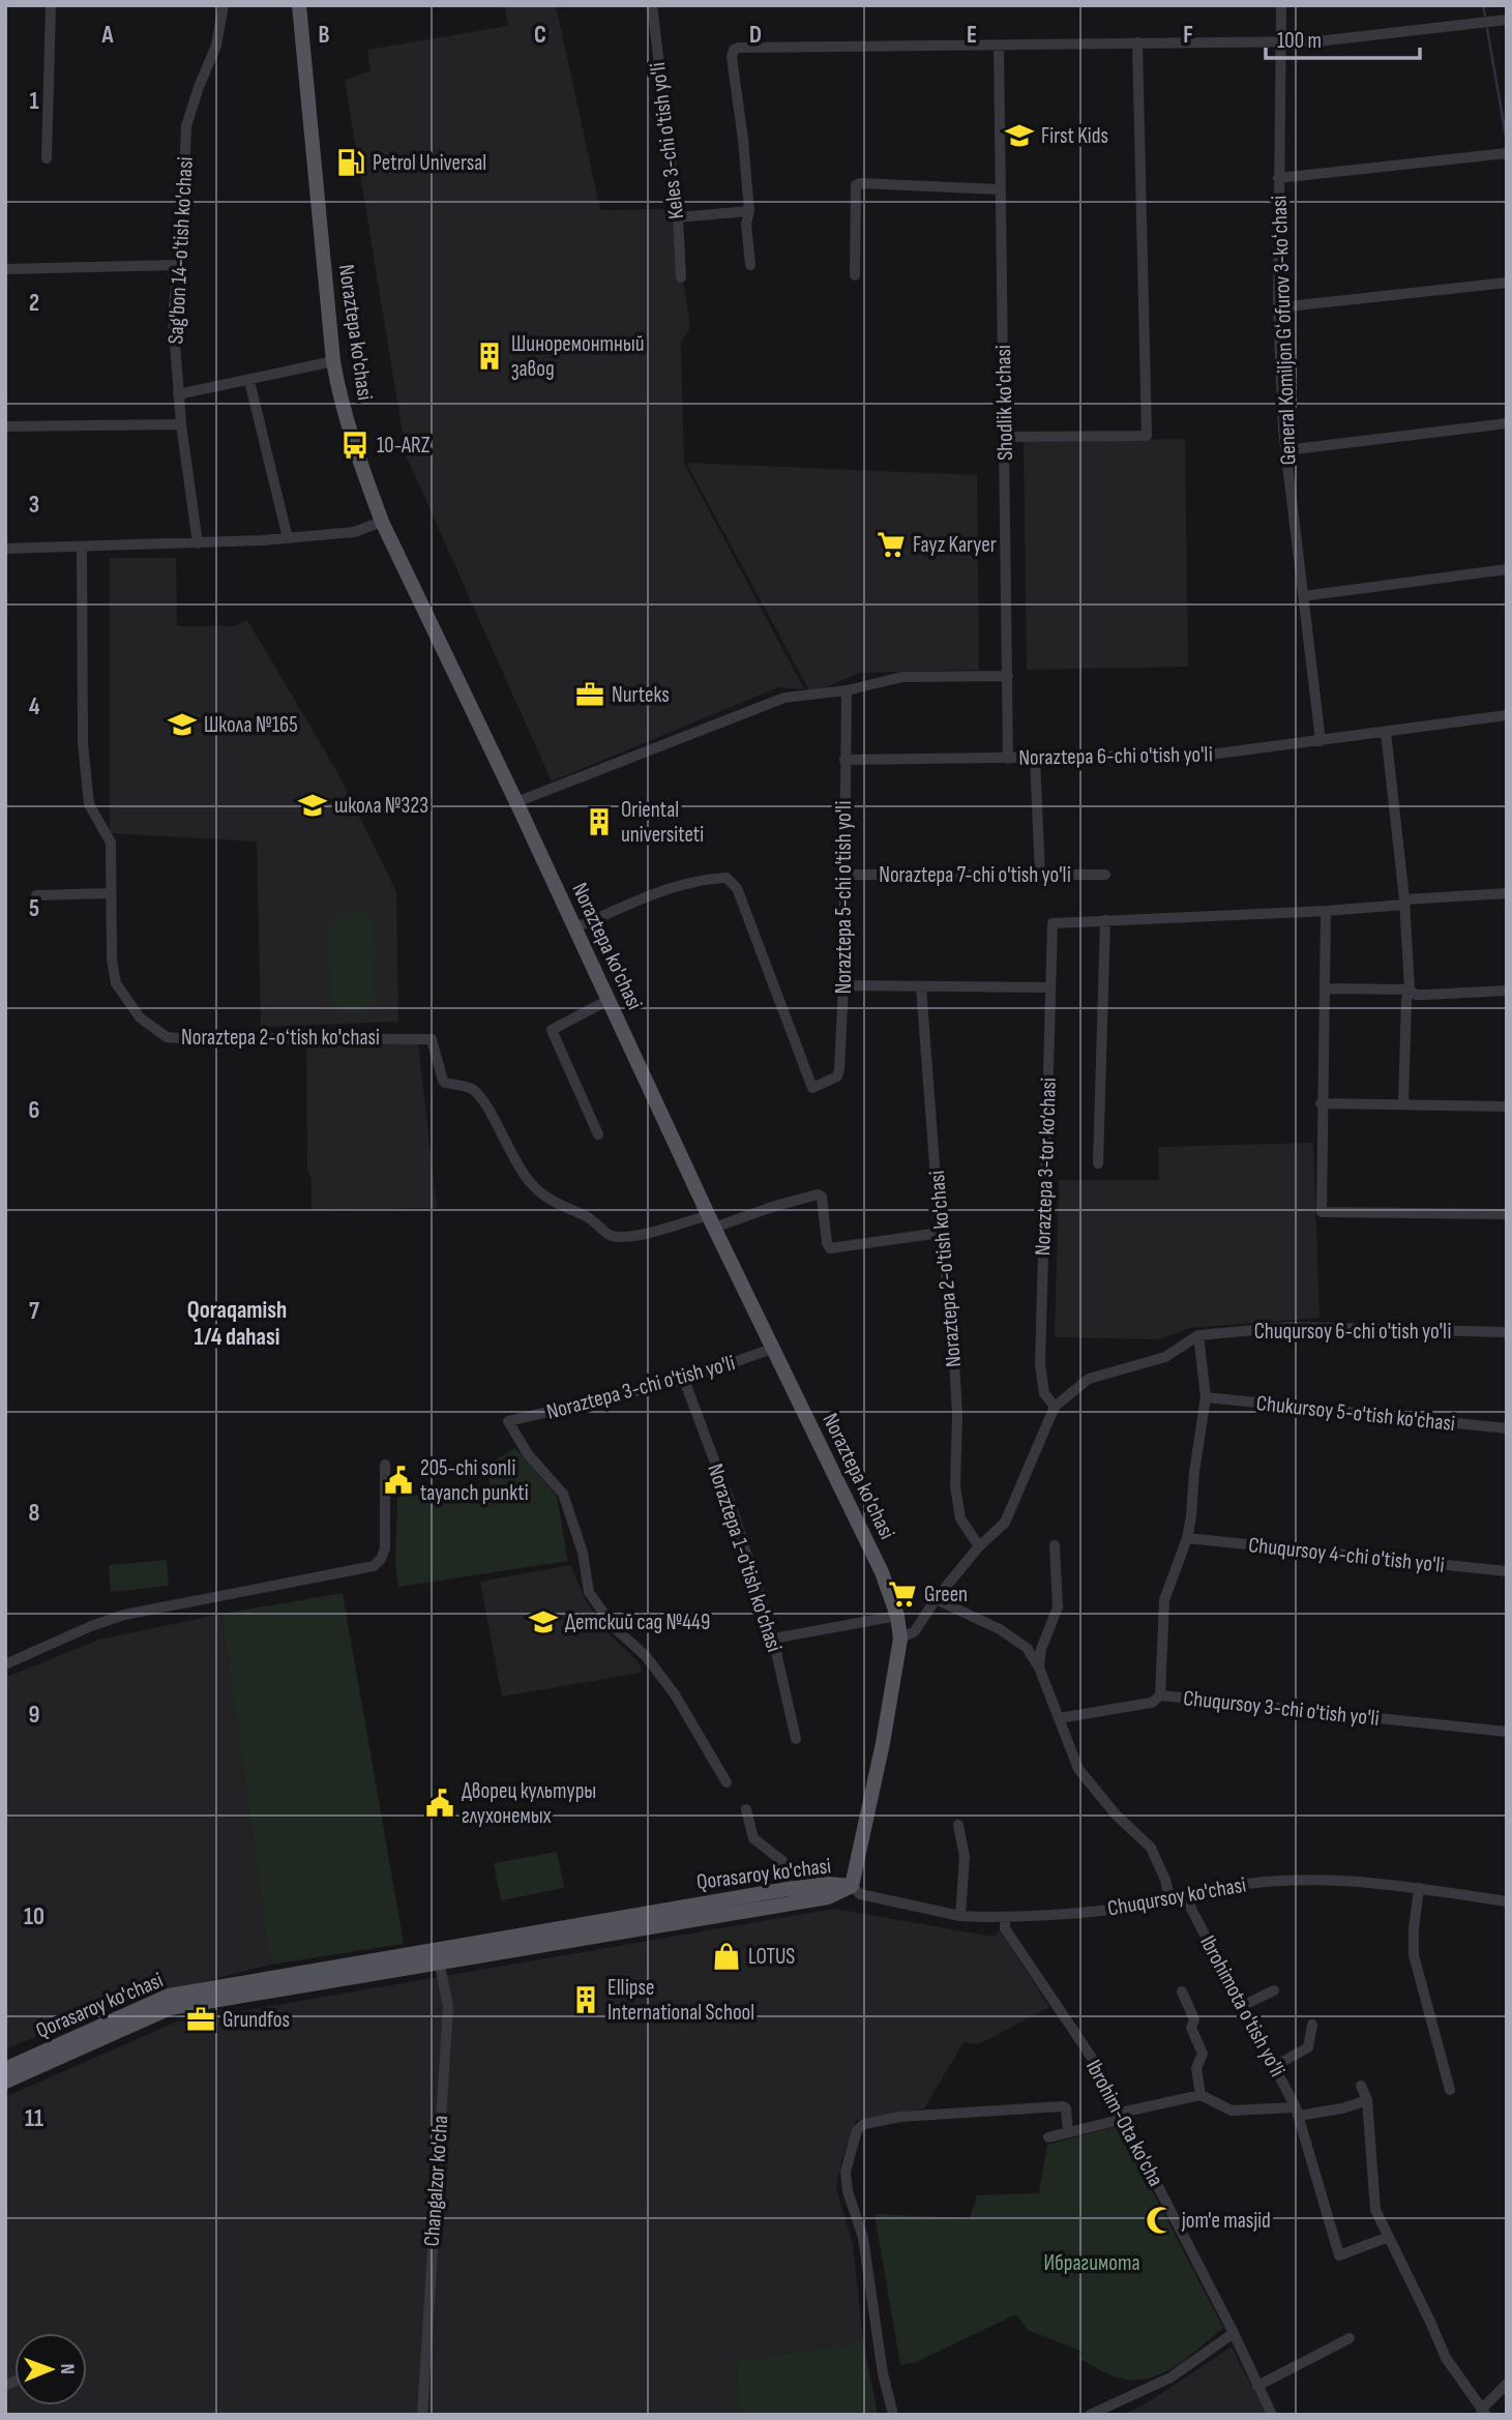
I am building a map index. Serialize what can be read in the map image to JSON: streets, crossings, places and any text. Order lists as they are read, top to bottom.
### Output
{
  "streets": {
    "main road": ["Noraztepa ko'chasi", "Qorasaroy ko'chasi"],
    "street": [
      "Keles 3-chi o'tish yo'li",
      "Sag'bon 14-o'tish ko'chasi",
      "General Komiljon Gʻofurov 3-koʻchasi",
      "Shodlik ko'chasi",
      "Noraztepa 6-chi o'tish yo'li",
      "Noraztepa 7-chi o'tish yo'li",
      "Noraztepa 5-chi o'tish yo'li",
      "Noraztepa 2-oʻtish ko'chasi",
      "Noraztepa 3-tor ko‘chasi",
      "Noraztepa 2-o'tish ko'chasi",
      "Chuqursoy 6-chi o'tish yo'li",
      "Noraztepa 3-chi o'tish yo'li",
      "Chukursoy 5-o'tish ko'chasi",
      "Chuqursoy 4-chi o'tish yo'li",
      "Noraztepa 1-o'tish ko'chasi",
      "Chuqursoy 3-chi o'tish yo'li",
      "Chuqursoy ko'chasi",
      "Ibrohimota o'tish yo'li",
      "Ibrohim-Ota ko'cha",
      "Changalzor ko'cha"
    ]
  },
  "crossings": [
    ["General Komiljon Gʻofurov 3-koʻchasi", "Noraztepa 6-chi o'tish yo'li"],
    ["Noraztepa ko'chasi", "Noraztepa 5-chi o'tish yo'li"],
    ["Noraztepa ko'chasi", "Noraztepa 2-oʻtish ko'chasi"],
    ["Noraztepa ko'chasi", "Noraztepa 3-chi o'tish yo'li"],
    ["Noraztepa ko'chasi", "Qorasaroy ko'chasi"],
    ["Noraztepa ko'chasi", "Chuqursoy ko'chasi"],
    ["Shodlik ko'chasi", "Noraztepa 6-chi o'tish yo'li"],
    ["Noraztepa 6-chi o'tish yo'li", "Noraztepa 5-chi o'tish yo'li"],
    ["Noraztepa 7-chi o'tish yo'li", "Noraztepa 5-chi o'tish yo'li"],
    ["Noraztepa 3-chi o'tish yo'li", "Noraztepa 1-o'tish ko'chasi"],
    ["Qorasaroy ko'chasi", "Chuqursoy ko'chasi"],
    ["Qorasaroy ko'chasi", "Changalzor ko'cha"],
    ["Chuqursoy ko'chasi", "Ibrohimota o'tish yo'li"],
    ["Chuqursoy ko'chasi", "Ibrohim-Ota ko'cha"]
  ],
  "districts": ["Qoraqamish 1/4 dahasi"],
  "parks": ["Ибрагимота"],
  "places": {
    "school or university": [
      "First Kids",
      "Школа №165",
      "школа №323",
      "Детский сад №449"
    ],
    "fuel station": ["Petrol Universal"],
    "building": ["Шиноремонтный завод", "Oriental universiteti", "Ellipse International School"],
    "bus stop": ["10-ARZ"],
    "supermarket": ["Fayz Karyer", "Green"],
    "office": ["Nurteks", "Grundfos"],
    "public building": ["205-chi sonli tayanch punkti", "Дворец культуры глухонемых"],
    "shop": ["LOTUS"],
    "mosque": ["jom'e masjid"]
  },
  "scale_bar": "100 m",
  "north": "right",
  "grid": {
    "columns": [
      "A",
      "B",
      "C",
      "D",
      "E",
      "F"
    ],
    "rows": [
      "1",
      "2",
      "3",
      "4",
      "5",
      "6",
      "7",
      "8",
      "9",
      "10",
      "11"
    ]
  }
}
